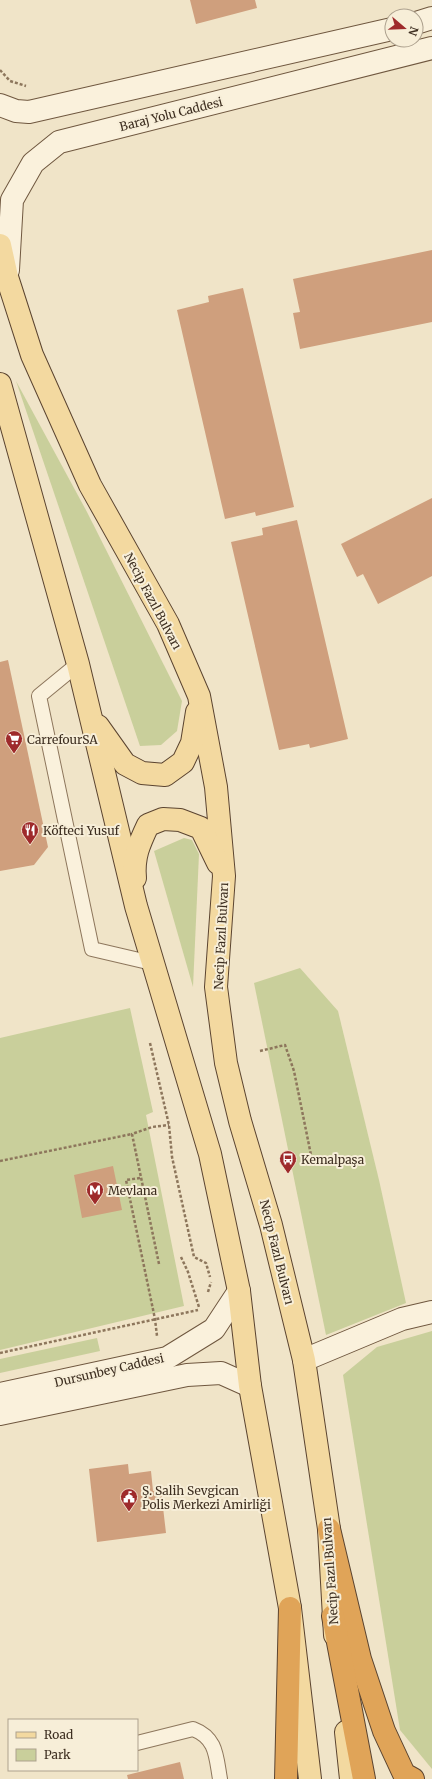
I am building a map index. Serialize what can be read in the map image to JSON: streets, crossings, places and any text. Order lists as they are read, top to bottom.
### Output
{
  "streets": {
    "main road": ["Baraj Yolu Caddesi", "Necip Fazıl Bulvarı", "Dursunbey Caddesi"]
  },
  "crossings": [
    ["Baraj Yolu Caddesi", "Necip Fazıl Bulvarı"]
  ],
  "places": {
    "supermarket": ["CarrefourSA"],
    "restaurant": ["Köfteci Yusuf"],
    "bus stop": ["Kemalpaşa"],
    "metro station": ["Mevlana"],
    "public building": ["Ş. Salih Sevgican Polis Merkezi Amirliği"]
  },
  "legend": ["Road", "Park"],
  "north": "right"
}
